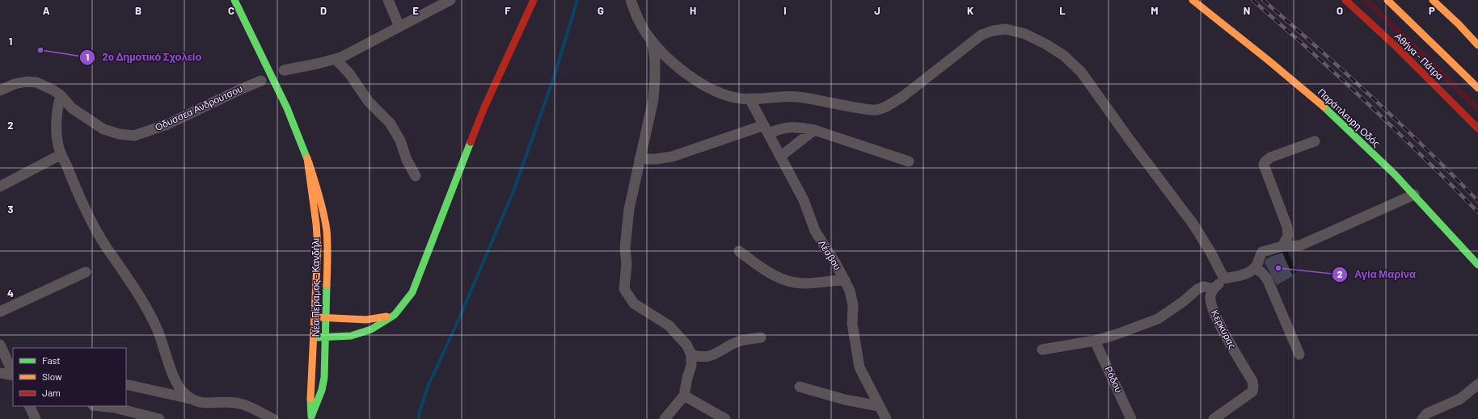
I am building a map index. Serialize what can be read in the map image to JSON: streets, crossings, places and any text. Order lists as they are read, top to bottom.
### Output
{
  "streets": {
    "main road": ["Αθήνα - Πάτρα", "Παράπλευρη Οδός", "Νέα Πέραμος - Κανδήλι"],
    "street": [
      "Οδυσσέα Ανδρούτσου",
      "Λέσβου",
      "Κερκύρας",
      "Ρόδου"
    ]
  },
  "places": ["2o Δημοτικό Σχολείο", "Αγία Μαρίνα"],
  "legend": ["Fast", "Slow", "Jam"],
  "grid": {
    "columns": [
      "A",
      "B",
      "C",
      "D",
      "E",
      "F",
      "G",
      "H",
      "I",
      "J",
      "K",
      "L",
      "M",
      "N",
      "O",
      "P"
    ],
    "rows": [
      "1",
      "2",
      "3",
      "4"
    ]
  }
}
